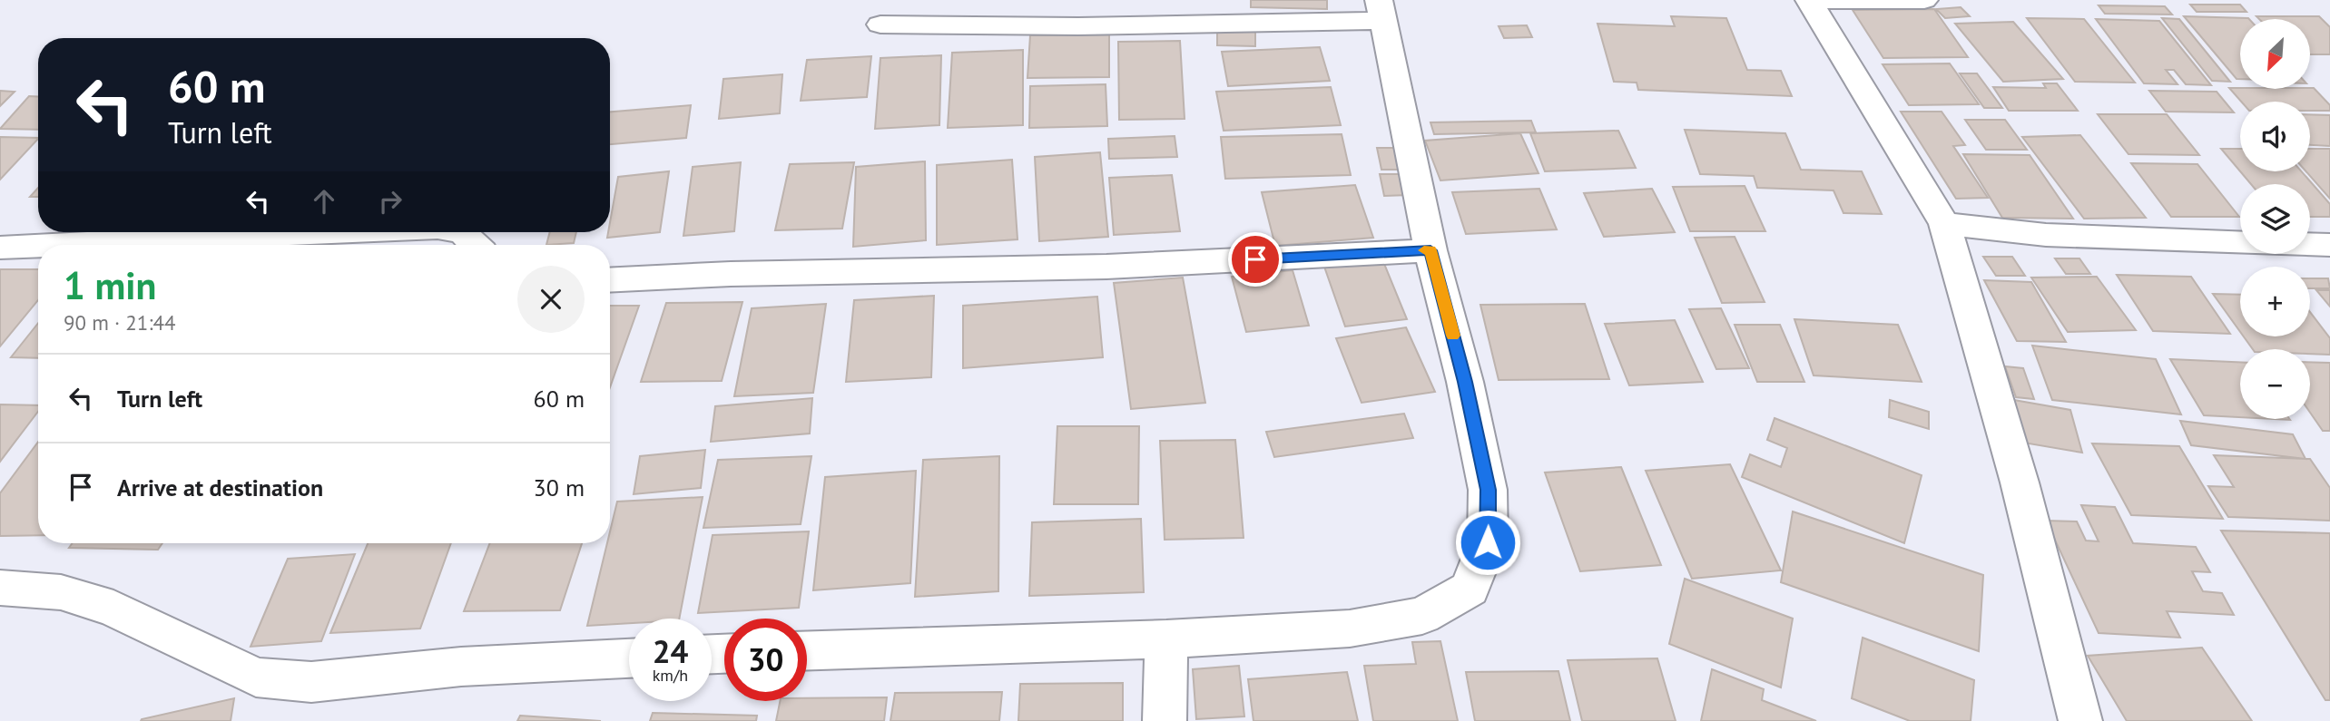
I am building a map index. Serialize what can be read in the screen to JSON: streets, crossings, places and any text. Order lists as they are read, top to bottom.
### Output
{
  "north": "bottom left",
  "page": {
    "map_buttons": ["+", "−"],
    "turn": ["60 m", "Turn left"],
    "heading": ["1 min", "90 m · 21:44"],
    "list": [
      {
        "name": "Turn left",
        "value": "60 m"
      },
      {
        "name": "Arrive at destination",
        "value": "30 m"
      }
    ],
    "speed": "24 km/h",
    "limit": "30"
  }
}
